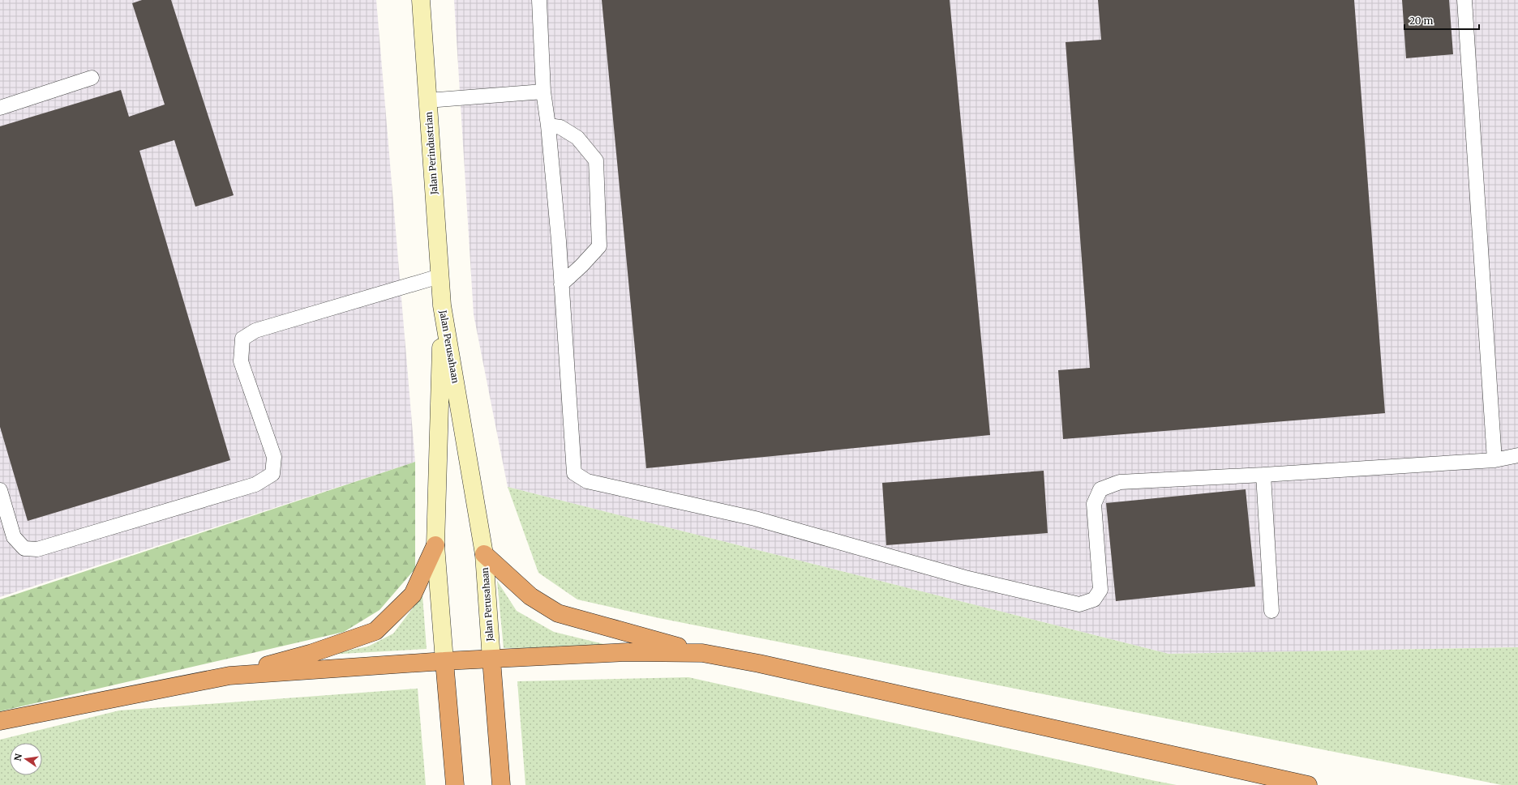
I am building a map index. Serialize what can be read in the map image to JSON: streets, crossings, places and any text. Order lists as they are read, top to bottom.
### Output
{
  "streets": {
    "main road": ["Jalan Perindustrian", "Jalan Perusahaan"]
  },
  "crossings": [
    ["Jalan Perindustrian", "Jalan Perusahaan"]
  ],
  "scale_bar": "20 m",
  "north": "left"
}
